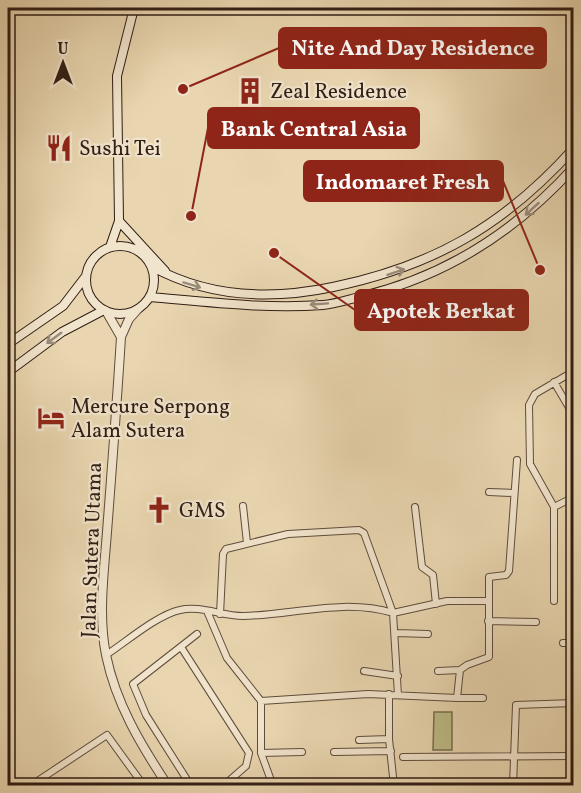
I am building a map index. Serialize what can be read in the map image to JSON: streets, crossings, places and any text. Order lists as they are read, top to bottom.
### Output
{
  "streets": {
    "street": ["Jalan Sutera Utama"]
  },
  "places": {
    "other": [
      "Nite And Day Residence",
      "Bank Central Asia",
      "Apotek Berkat",
      "Indomaret Fresh"
    ],
    "building": ["Zeal Residence"],
    "restaurant": ["Sushi Tei"],
    "hotel": ["Mercure Serpong Alam Sutera"],
    "church": ["GMS"]
  },
  "north": "top"
}
